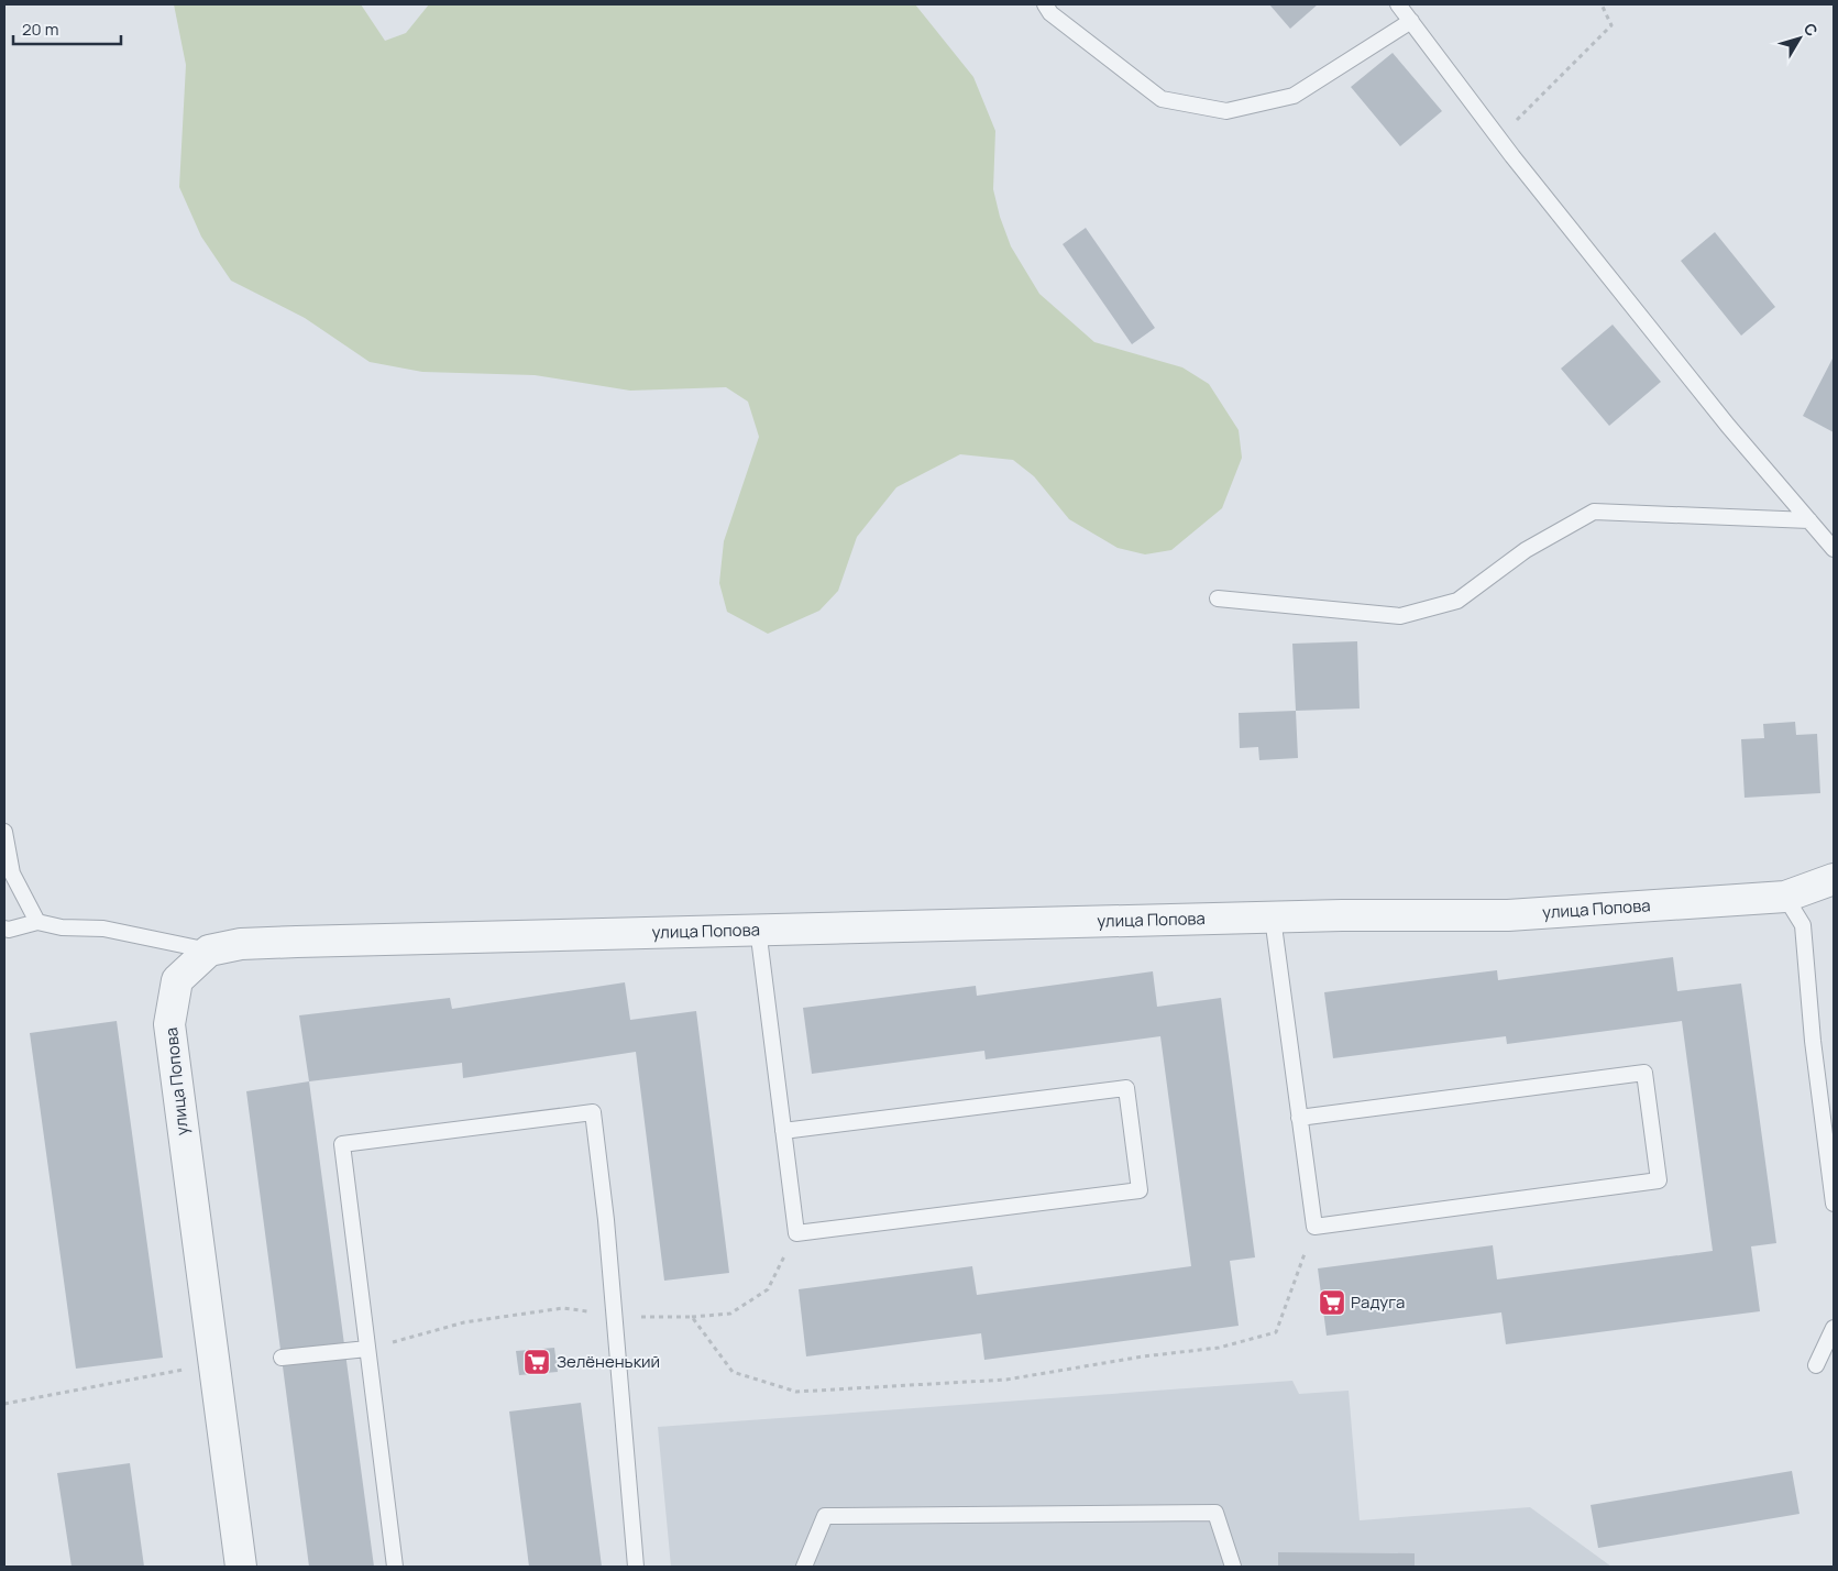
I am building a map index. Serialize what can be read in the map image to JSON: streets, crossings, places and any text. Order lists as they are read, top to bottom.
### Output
{
  "streets": {
    "street": ["улица Попова"]
  },
  "places": {
    "supermarket": ["Радуга", "Зелёненький"]
  },
  "scale_bar": "20 m",
  "north": "top right"
}
